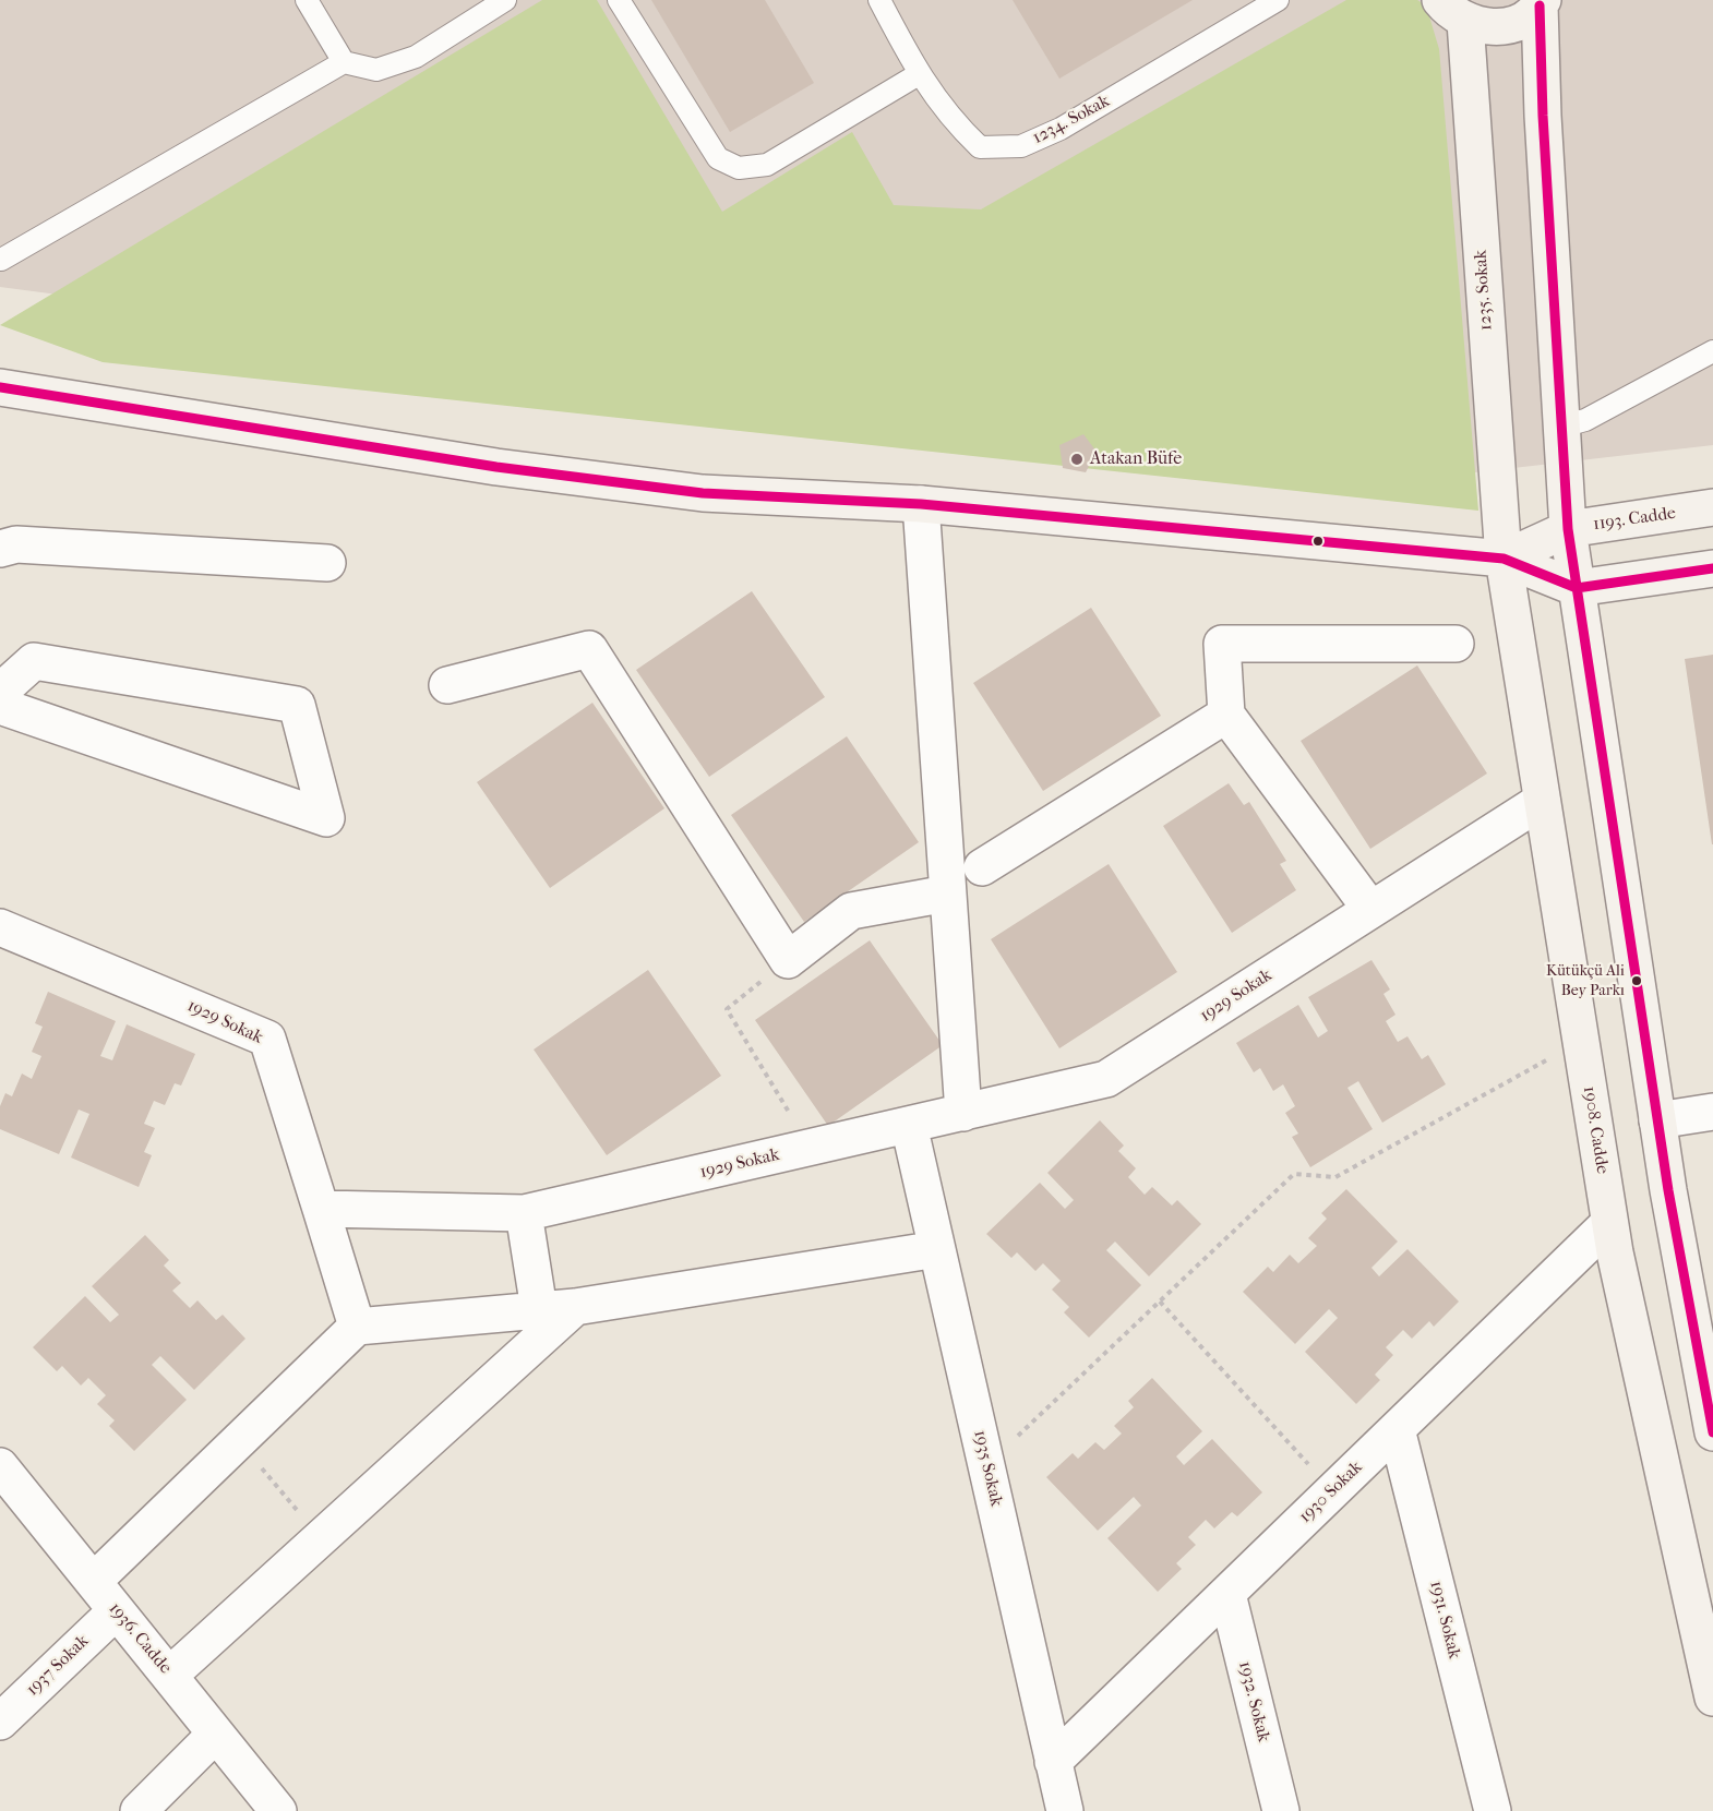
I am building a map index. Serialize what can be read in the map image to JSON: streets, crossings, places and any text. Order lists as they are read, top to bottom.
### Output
{
  "streets": {
    "main road": ["1235. Sokak", "1193. Cadde", "1908. Cadde"],
    "street": [
      "1929 Sokak",
      "1935 Sokak",
      "1930 Sokak",
      "1931. Sokak",
      "1936. Cadde",
      "1937 Sokak",
      "1932. Sokak"
    ],
    "lane": ["1234. Sokak"]
  },
  "crossings": [
    ["1235. Sokak", "1193. Cadde"],
    ["1235. Sokak", "1908. Cadde"],
    ["1193. Cadde", "1908. Cadde"],
    ["1929 Sokak", "1908. Cadde"],
    ["1929 Sokak", "1935 Sokak"],
    ["1908. Cadde", "1930 Sokak"],
    ["1935 Sokak", "1930 Sokak"],
    ["1930 Sokak", "1931. Sokak"],
    ["1930 Sokak", "1932. Sokak"],
    ["1936. Cadde", "1937 Sokak"]
  ],
  "places": ["Atakan Büfe", "Kütükçü Ali Bey Parkı"]
}
